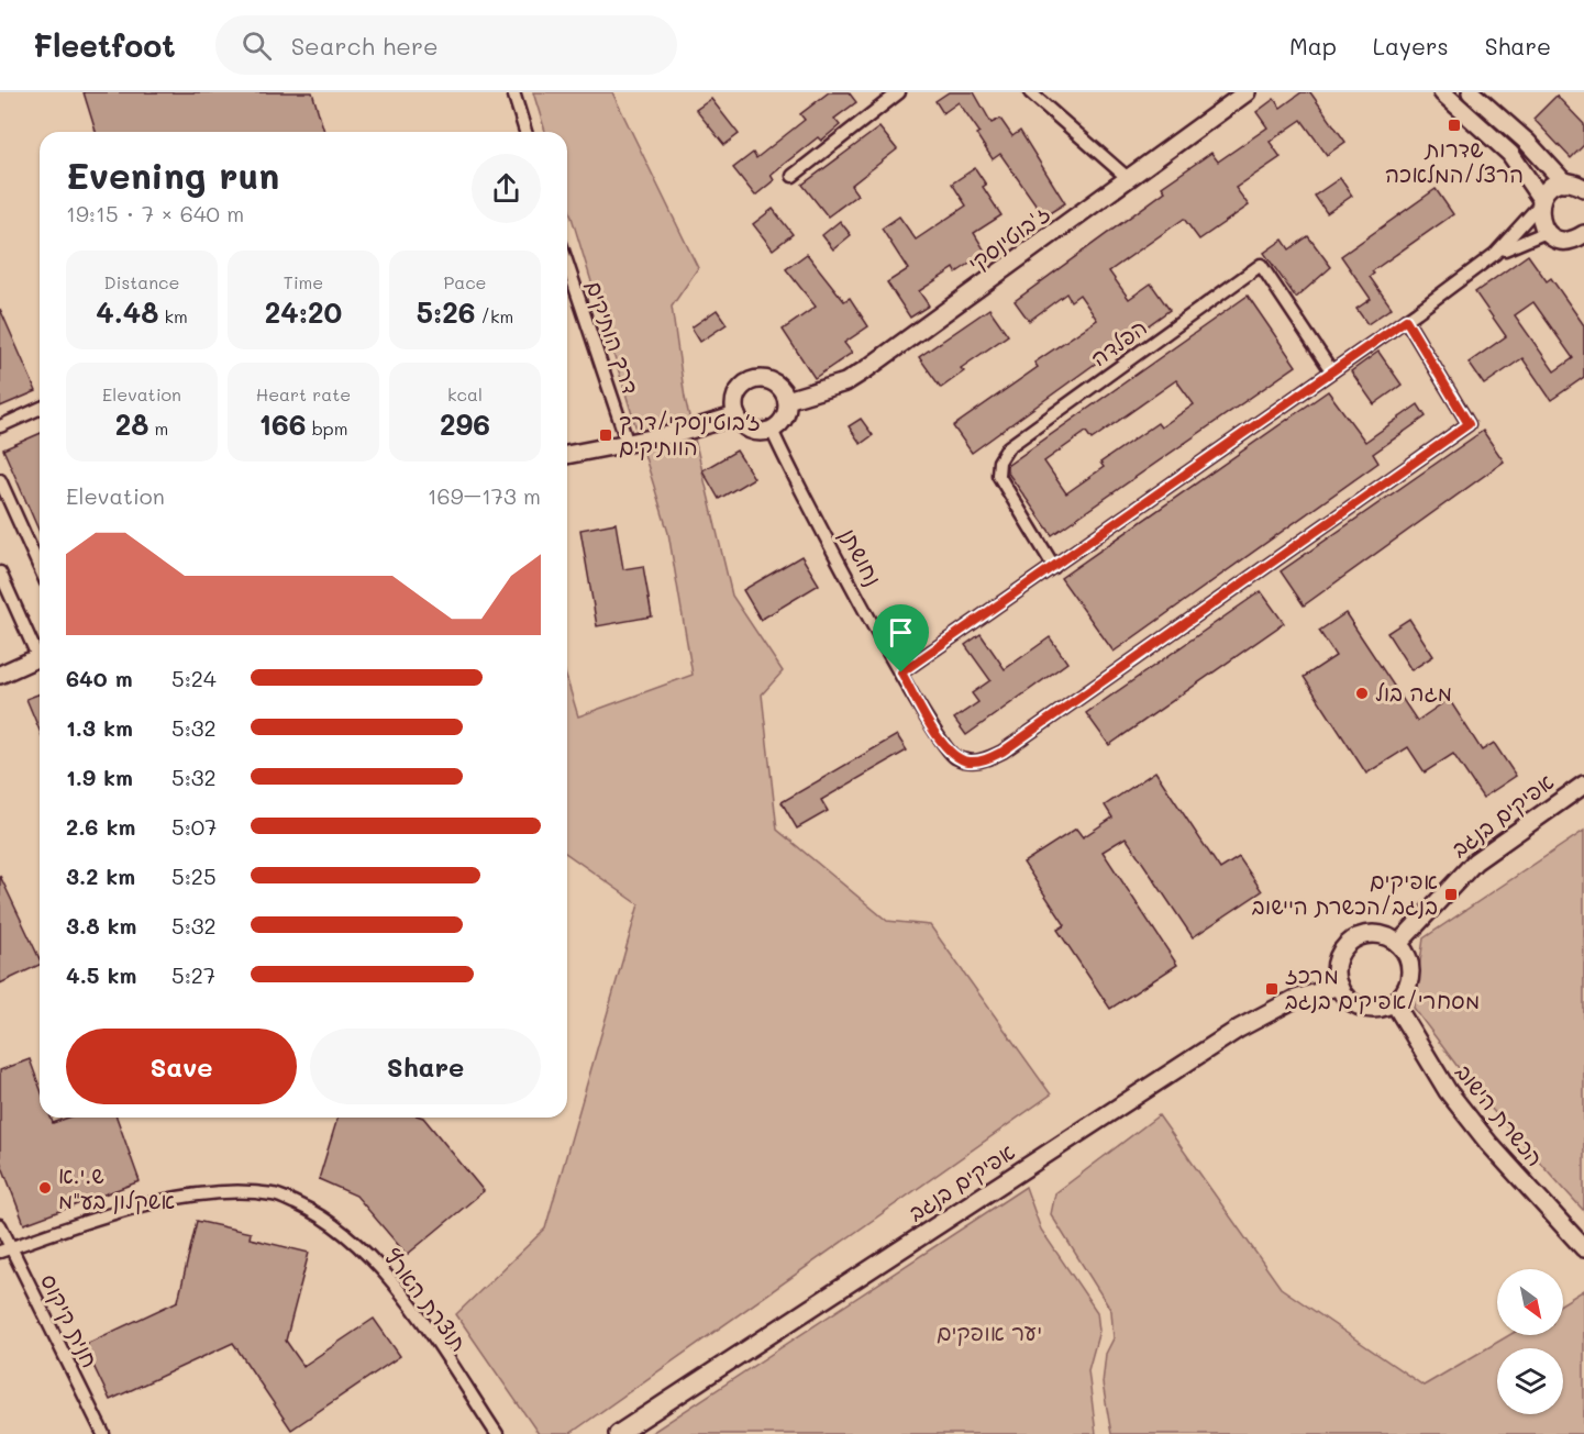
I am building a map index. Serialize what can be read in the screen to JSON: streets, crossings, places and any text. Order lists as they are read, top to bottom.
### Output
{
  "streets": {
    "street": [
      "ז'בוטינסקי",
      "דרך הותיקים",
      "הפלדה",
      "נחושתן",
      "אפיקים בנגב",
      "הכשרת הישוב",
      "תוצרת הארץ",
      "חנית קיקוס"
    ]
  },
  "crossings": [
    ["ז'בוטינסקי", "נחושתן"],
    ["אפיקים בנגב", "הכשרת הישוב"],
    ["תוצרת הארץ", "חנית קיקוס"]
  ],
  "parks": ["יער אופקים"],
  "places": {
    "transit": [
      "שדרות הרצל/המלאכה",
      "ז׳בוטינסקי/דרך הוותיקים",
      "אפיקים בנגב/הכשרת היישוב",
      "מרכז מסחרי/אפיקים בנגב"
    ],
    "other": ["מגה בול", "ש.י.א אשקלון בע\"מ"]
  },
  "north": "bottom right",
  "page": {
    "header": "Fleetfoot",
    "search": "Search here",
    "nav": ["Map", "Layers", "Share"],
    "heading": ["Evening run", "19:15 · 7 × 640 m"],
    "stats": [
      ["Distance", "4.48 km"],
      ["Time", "24:20"],
      ["Pace", "5:26 /km"],
      ["Elevation", "28 m"],
      ["Heart rate", "166 bpm"],
      ["kcal", "296"]
    ],
    "chart": ["Elevation", "169–173 m"],
    "list": [
      {
        "name": "640 m",
        "note": "5:24"
      },
      {
        "name": "1.3 km",
        "note": "5:32"
      },
      {
        "name": "1.9 km",
        "note": "5:32"
      },
      {
        "name": "2.6 km",
        "note": "5:07"
      },
      {
        "name": "3.2 km",
        "note": "5:25"
      },
      {
        "name": "3.8 km",
        "note": "5:32"
      },
      {
        "name": "4.5 km",
        "note": "5:27"
      }
    ],
    "buttons": ["Save", "Share"]
  }
}
